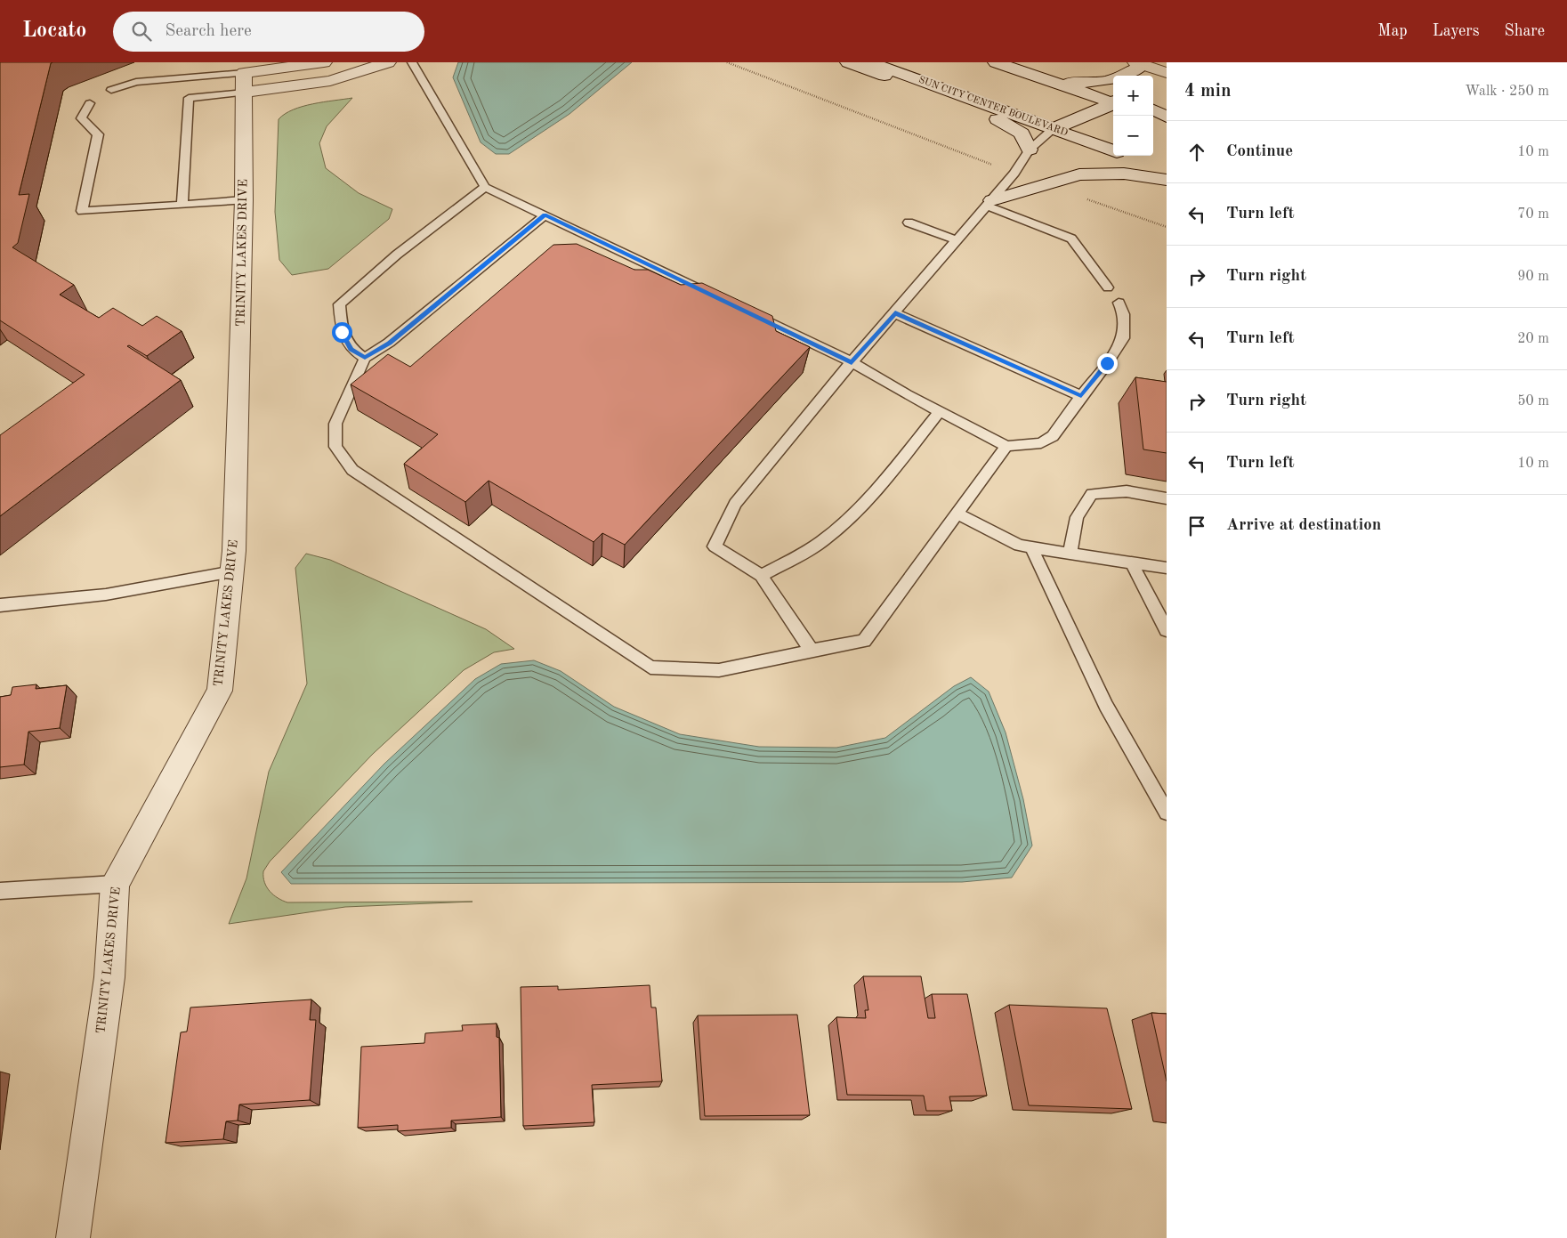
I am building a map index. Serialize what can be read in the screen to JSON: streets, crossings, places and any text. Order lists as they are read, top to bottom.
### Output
{
  "streets": {
    "street": ["SUN CITY CENTER BOULEVARD", "TRINITY LAKES DRIVE"]
  },
  "page": {
    "header": "Locato",
    "search": "Search here",
    "nav": ["Map", "Layers", "Share"],
    "heading": ["4 min", "Walk · 250 m"],
    "map_buttons": ["+", "−"],
    "list": [
      ["Continue", "10 m"],
      ["Turn left", "70 m"],
      ["Turn right", "90 m"],
      ["Turn left", "20 m"],
      ["Turn right", "50 m"],
      ["Turn left", "10 m"],
      "Arrive at destination"
    ]
  }
}
